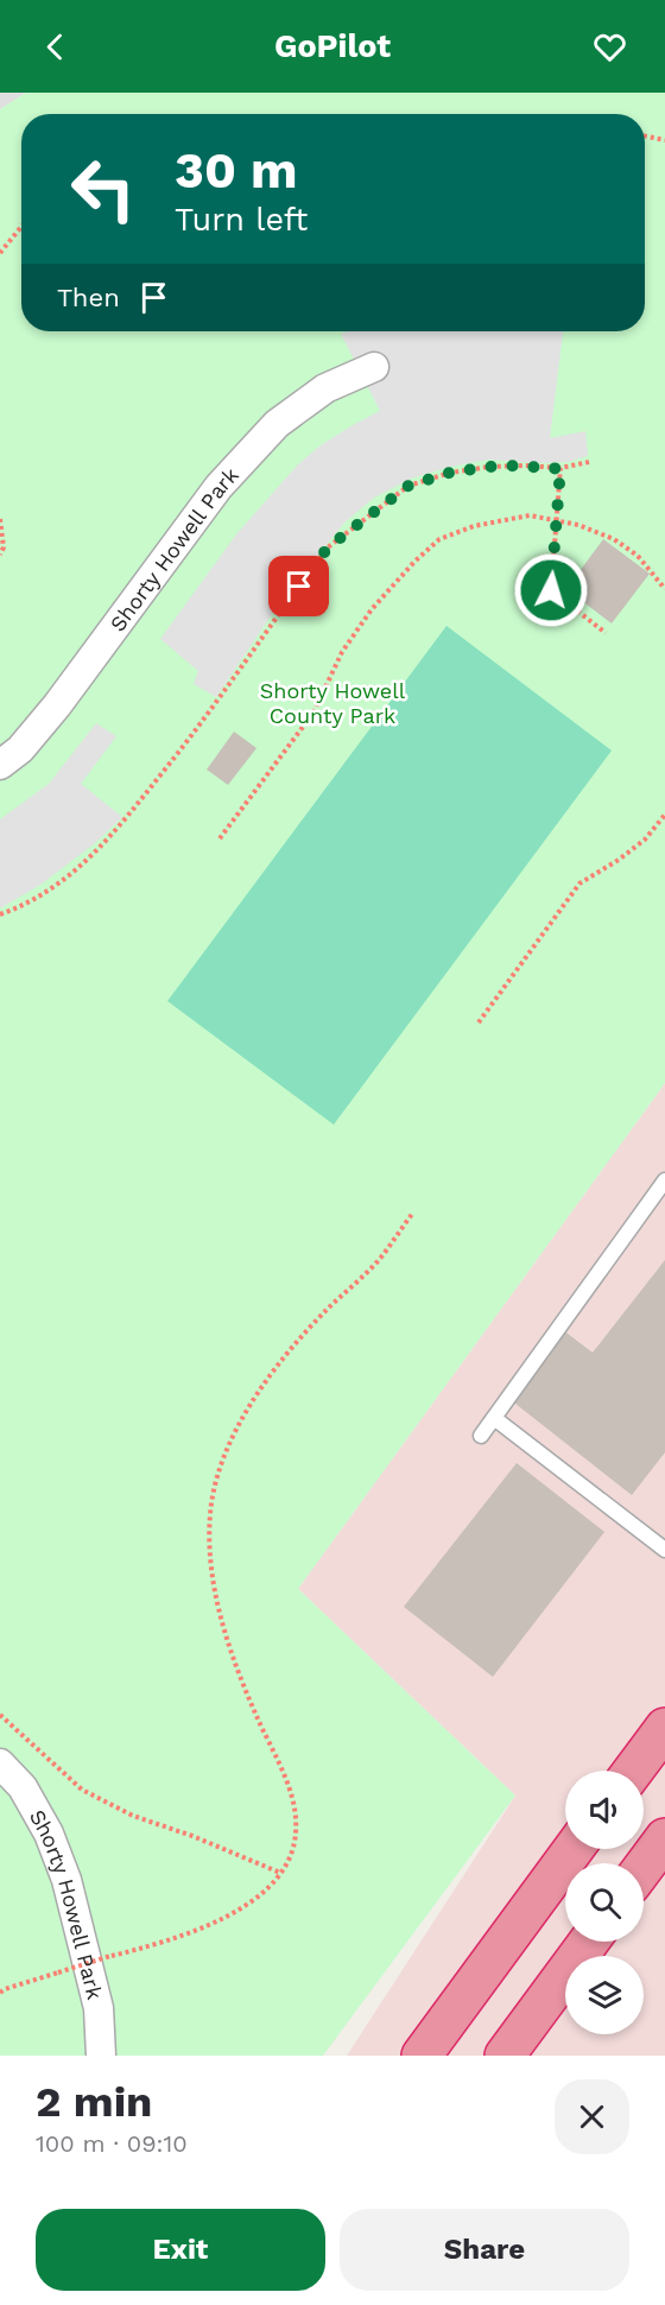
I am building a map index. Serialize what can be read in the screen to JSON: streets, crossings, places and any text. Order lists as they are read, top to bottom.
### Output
{
  "streets": {
    "street": ["Shorty Howell Park"]
  },
  "parks": ["Shorty Howell County Park"],
  "page": {
    "header": "GoPilot",
    "turn": ["30 m", "Turn left"],
    "then": "Then",
    "heading": ["2 min", "100 m · 09:10"],
    "buttons": ["Exit", "Share"]
  }
}
